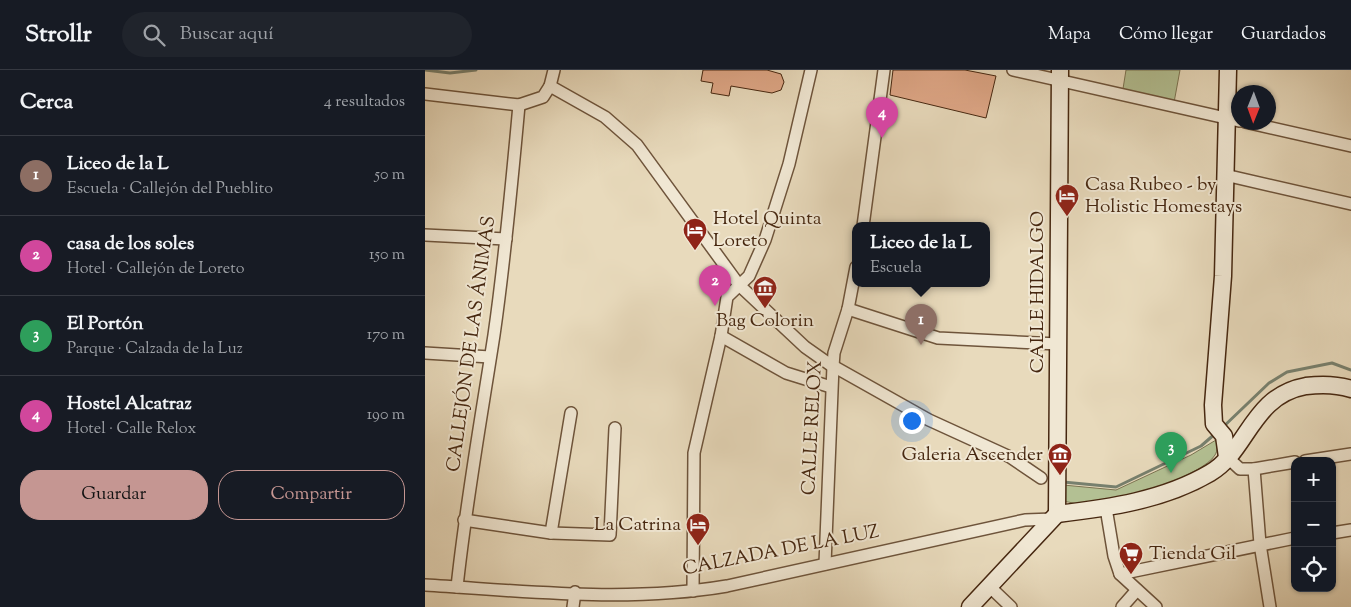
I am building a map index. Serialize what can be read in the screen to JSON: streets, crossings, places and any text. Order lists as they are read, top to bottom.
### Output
{
  "streets": {
    "main road": ["CALLE HIDALGO", "CALZADA DE LA LUZ"],
    "street": ["CALLEJÓN DE LAS ÁNIMAS", "CALLE RELOX"]
  },
  "crossings": [
    ["CALLE HIDALGO", "CALZADA DE LA LUZ"],
    ["CALLEJÓN DE LAS ÁNIMAS", "CALZADA DE LA LUZ"],
    ["CALLE RELOX", "CALZADA DE LA LUZ"]
  ],
  "places": {
    "hotel": ["Casa Rubeo - by Holistic Homestays", "Hotel Quinta Loreto", "La Catrina"],
    "museum": ["Bag Colorin", "Galeria Ascender"],
    "supermarket": ["Tienda Gil"]
  },
  "north": "bottom",
  "page": {
    "header": "Strollr",
    "search": "Buscar aquí",
    "nav": ["Mapa", "Cómo llegar", "Guardados"],
    "heading": ["Cerca", "4 resultados"],
    "pins": [
      "4",
      "2",
      "1",
      "3"
    ],
    "list": [
      {
        "mark": "1",
        "name": "Liceo de la L",
        "note": "Escuela · Callejón del Pueblito",
        "value": "50 m"
      },
      {
        "mark": "2",
        "name": "casa de los soles",
        "note": "Hotel · Callejón de Loreto",
        "value": "150 m"
      },
      {
        "mark": "3",
        "name": "El Portón",
        "note": "Parque · Calzada de la Luz",
        "value": "170 m"
      },
      {
        "mark": "4",
        "name": "Hostel Alcatraz",
        "note": "Hotel · Calle Relox",
        "value": "190 m"
      }
    ],
    "popup": ["Liceo de la L", "Escuela"],
    "buttons": ["Guardar", "Compartir"],
    "map_buttons": ["+", "−"]
  }
}
